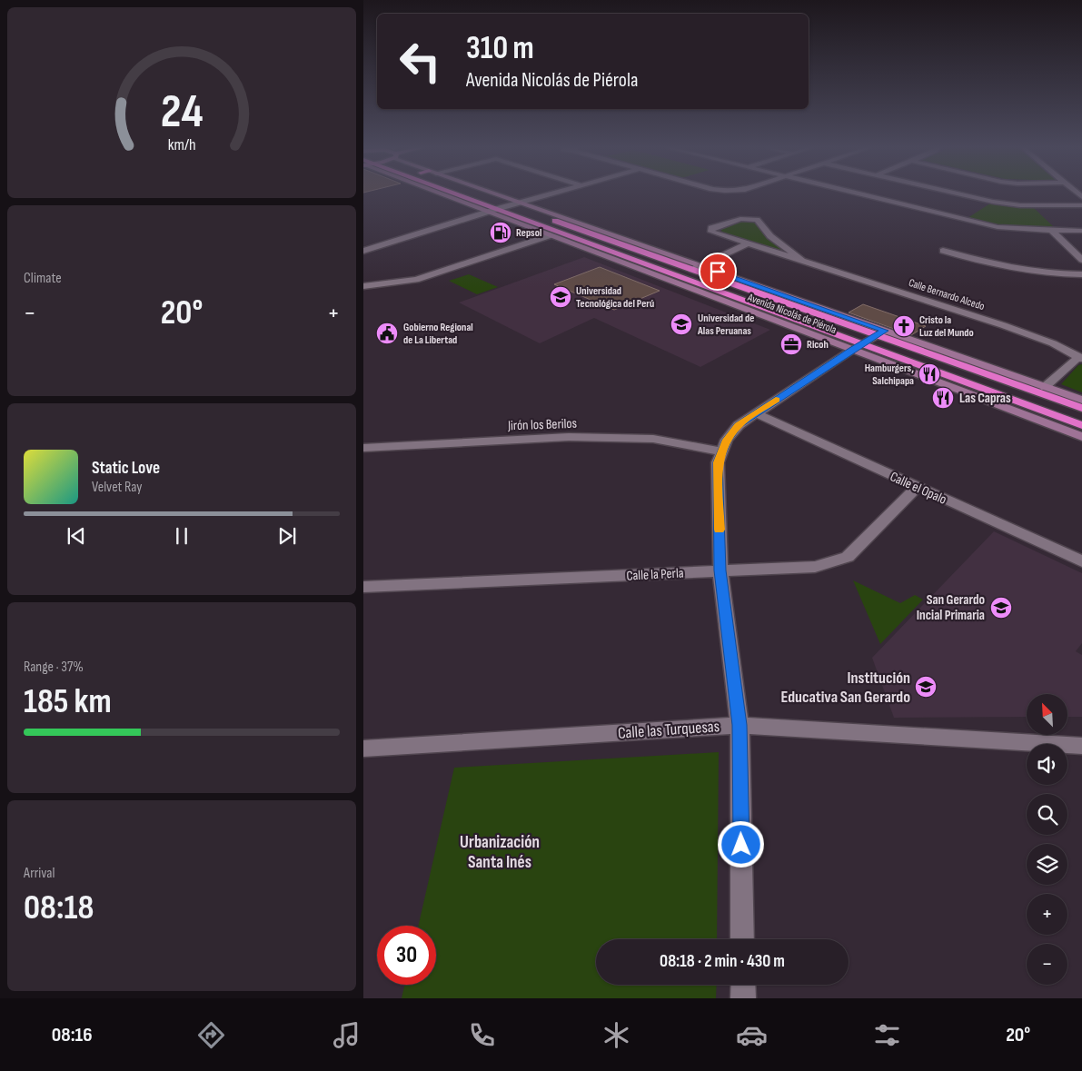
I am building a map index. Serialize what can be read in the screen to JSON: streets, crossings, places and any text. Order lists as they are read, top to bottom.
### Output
{
  "streets": {
    "highway": ["Avenida Nicolás de Piérola"],
    "street": [
      "Calle Bernardo Alcedo",
      "Jirón los Berilos",
      "Calle el Opalo",
      "Calle la Perla",
      "Calle las Turquesas"
    ]
  },
  "crossings": [
    ["Calle el Opalo", "Calle la Perla"]
  ],
  "districts": ["Urbanización Santa Inés"],
  "places": {
    "fuel station": ["Repsol"],
    "school or university": [
      "Universidad Tecnológica del Perú",
      "Universidad de Alas Peruanas",
      "San Gerardo Incial Primaria",
      "Institución Educativa San Gerardo"
    ],
    "church": ["Cristo la Luz del Mundo"],
    "public building": ["Gobierno Regional de La Libertad"],
    "office": ["Ricoh"],
    "restaurant": ["Hamburgers, Salchipapa", "Las Capras"]
  },
  "north": "top left",
  "page": {
    "turn": ["310 m", "Avenida Nicolás de Piérola"],
    "tile": [
      "Climate",
      ["Range · 37%", "185 km"],
      ["Arrival", "08:18"]
    ],
    "heat": ["−", "20°", "+"],
    "song": ["Static Love", "Velvet Ray"],
    "map_buttons": ["+", "−"],
    "limit": "30",
    "trip": "08:18 · 2 min · 430 m",
    "tabs": ["08:16", "20°"],
    "gauge": ["24", "km/h"]
  }
}
